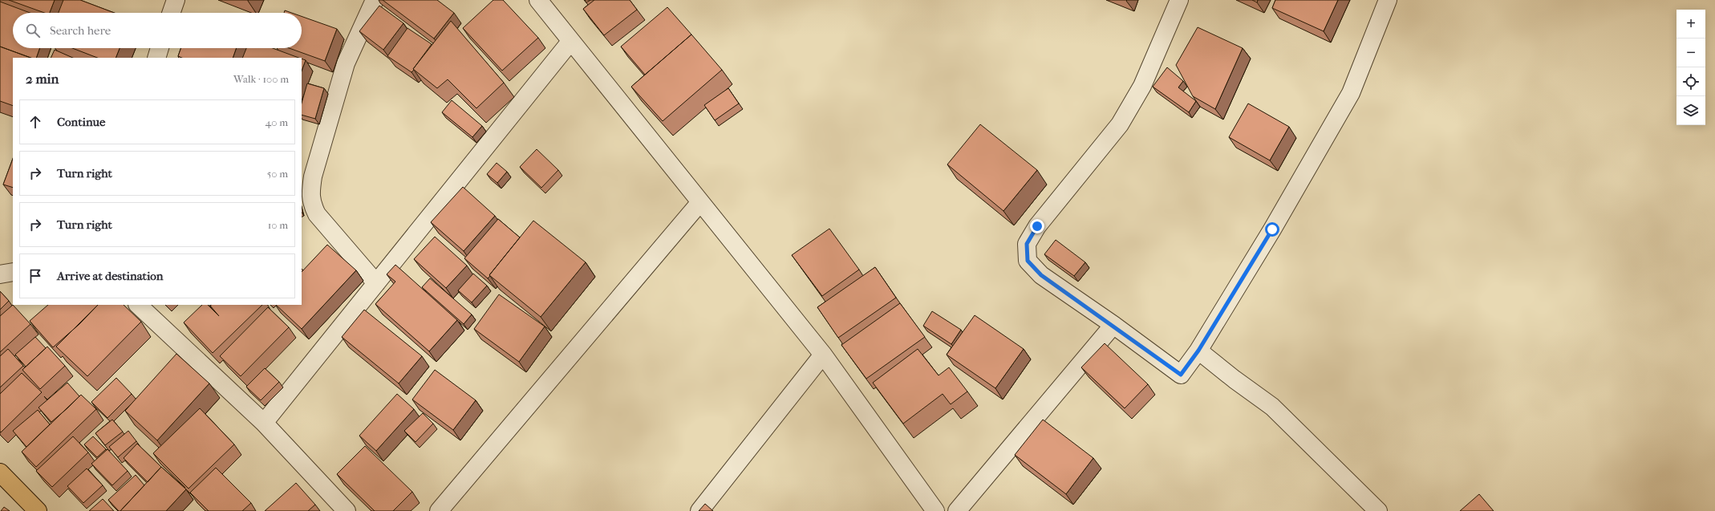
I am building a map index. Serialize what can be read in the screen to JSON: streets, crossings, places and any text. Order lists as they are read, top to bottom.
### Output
{
  "page": {
    "map_buttons": ["+", "−"],
    "search": "Search here",
    "heading": ["2 min", "Walk · 100 m"],
    "list": [
      ["Continue", "40 m"],
      ["Turn right", "50 m"],
      ["Turn right", "10 m"],
      "Arrive at destination"
    ]
  }
}
